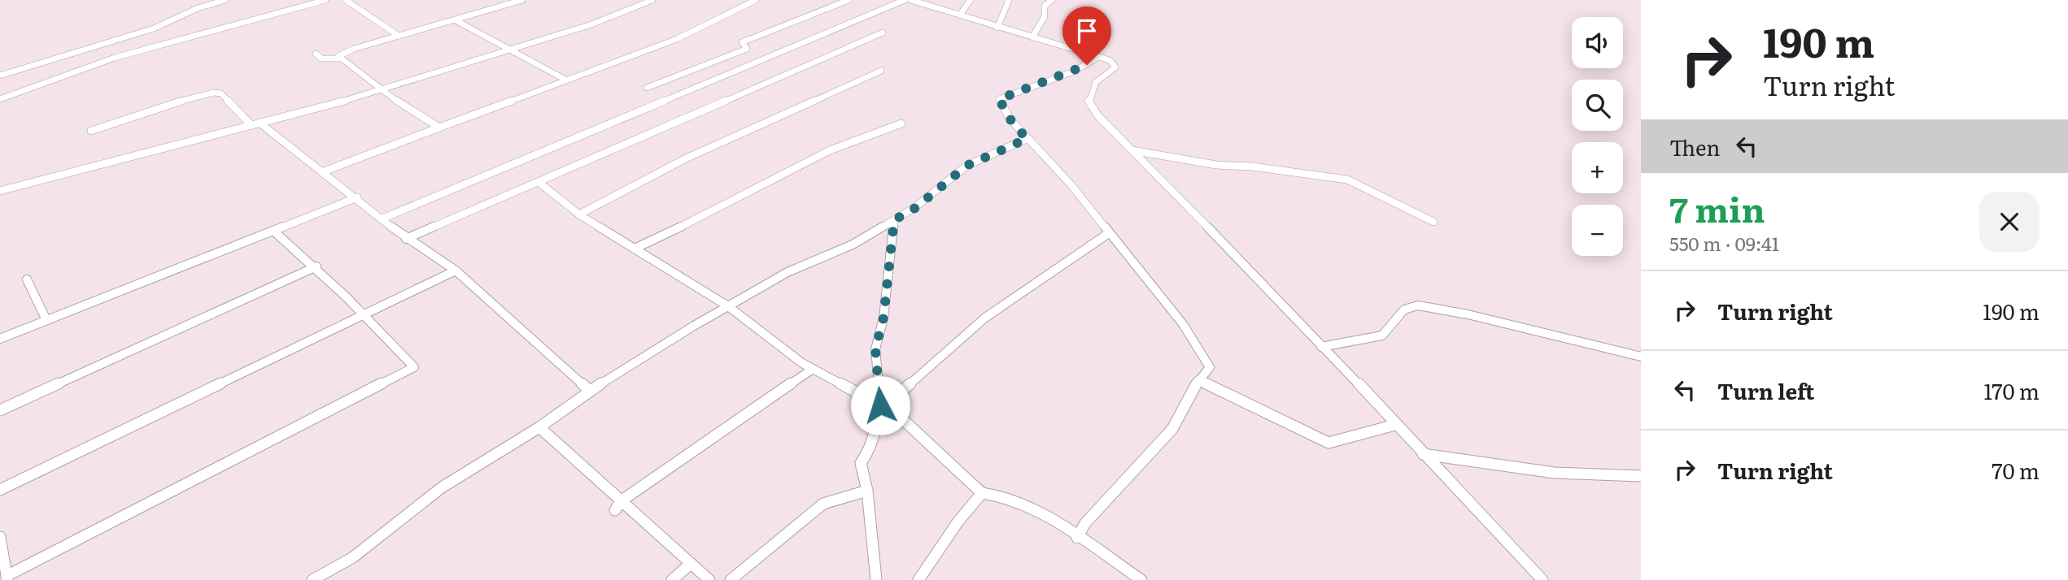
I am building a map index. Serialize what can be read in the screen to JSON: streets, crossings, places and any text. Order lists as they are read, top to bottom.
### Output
{
  "page": {
    "turn": ["190 m", "Turn right"],
    "map_buttons": ["+", "−"],
    "then": "Then",
    "heading": ["7 min", "550 m · 09:41"],
    "list": [
      {
        "name": "Turn right",
        "value": "190 m"
      },
      {
        "name": "Turn left",
        "value": "170 m"
      },
      {
        "name": "Turn right",
        "value": "70 m"
      }
    ]
  }
}
